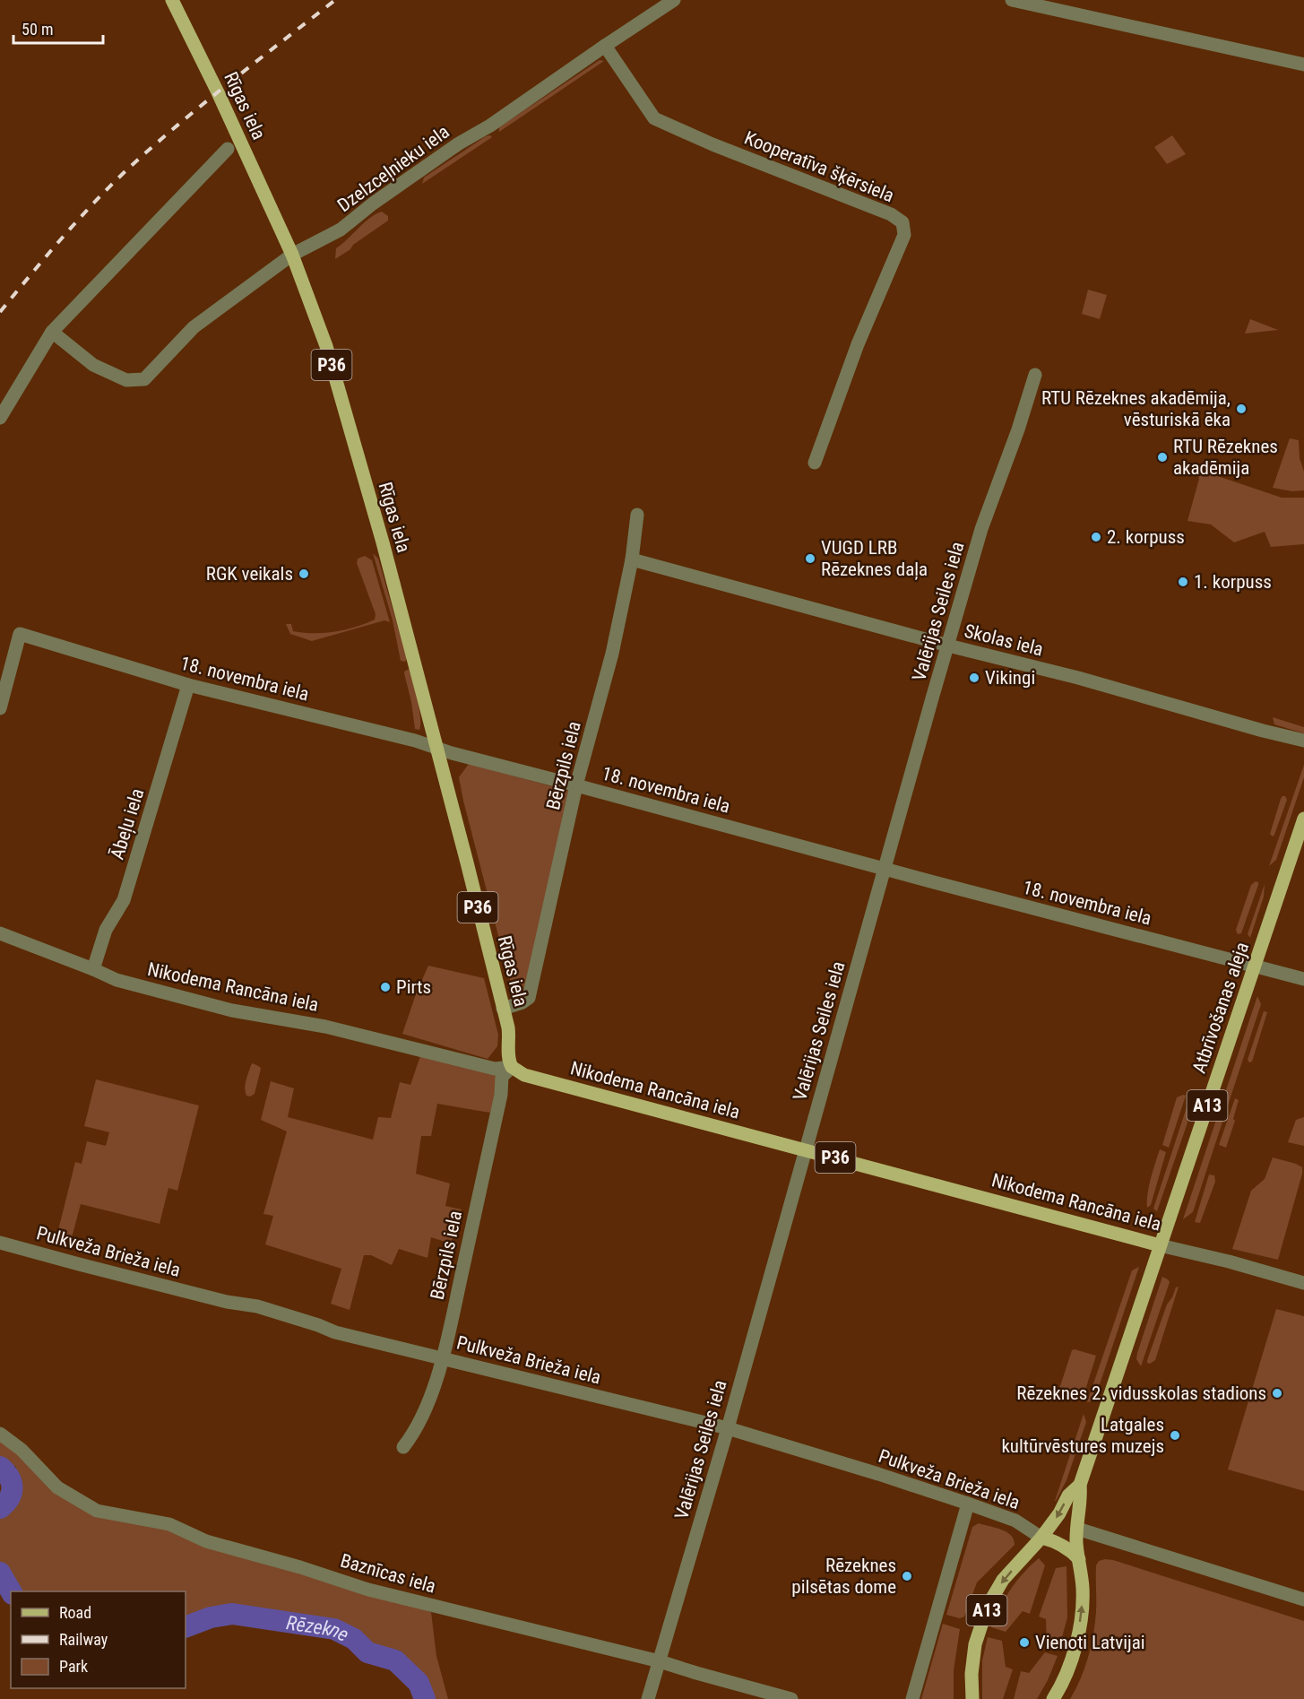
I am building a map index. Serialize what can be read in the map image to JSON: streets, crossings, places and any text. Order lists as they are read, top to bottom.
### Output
{
  "streets": {
    "main road": [
      "Rīgas iela",
      "P36",
      "Nikodema Rancāna iela",
      "Atbrīvošanas aleja",
      "A13"
    ],
    "street": [
      "Kooperatīva šķērsiela",
      "Dzelzceļnieku iela",
      "Valērijas Seiles iela",
      "Skolas iela",
      "18. novembra iela",
      "Bērzpils iela",
      "Ābeļu iela",
      "Pulkveža Brieža iela",
      "Baznīcas iela"
    ]
  },
  "crossings": [
    ["Rīgas iela", "Dzelzceļnieku iela"],
    ["Rīgas iela", "18. novembra iela"],
    ["Rīgas iela", "Bērzpils iela"],
    ["Rīgas iela", "Nikodema Rancāna iela"],
    ["Kooperatīva šķērsiela", "Dzelzceļnieku iela"],
    ["Valērijas Seiles iela", "Skolas iela"],
    ["Valērijas Seiles iela", "18. novembra iela"],
    ["Valērijas Seiles iela", "Nikodema Rancāna iela"],
    ["Valērijas Seiles iela", "Pulkveža Brieža iela"],
    ["Valērijas Seiles iela", "Baznīcas iela"],
    ["Skolas iela", "Bērzpils iela"],
    ["18. novembra iela", "Bērzpils iela"],
    ["18. novembra iela", "Ābeļu iela"],
    ["18. novembra iela", "Atbrīvošanas aleja"],
    ["Bērzpils iela", "Nikodema Rancāna iela"],
    ["Bērzpils iela", "Pulkveža Brieža iela"],
    ["Ābeļu iela", "Nikodema Rancāna iela"],
    ["Nikodema Rancāna iela", "Atbrīvošanas aleja"],
    ["Atbrīvošanas aleja", "Pulkveža Brieža iela"]
  ],
  "water": ["Rēzekne"],
  "places": [
    "RTU Rēzeknes akadēmija, vēsturiskā ēka",
    "RTU Rēzeknes akadēmija",
    "2. korpuss",
    "VUGD LRB Rēzeknes daļa",
    "RGK veikals",
    "1. korpuss",
    "Vikingi",
    "Pirts",
    "Rēzeknes 2. vidusskolas stadions",
    "Latgales kultūrvēstures muzejs",
    "Rēzeknes pilsētas dome",
    "Vienoti Latvijai"
  ],
  "legend": ["Road", "Railway", "Park"],
  "scale_bar": "50 m"
}
